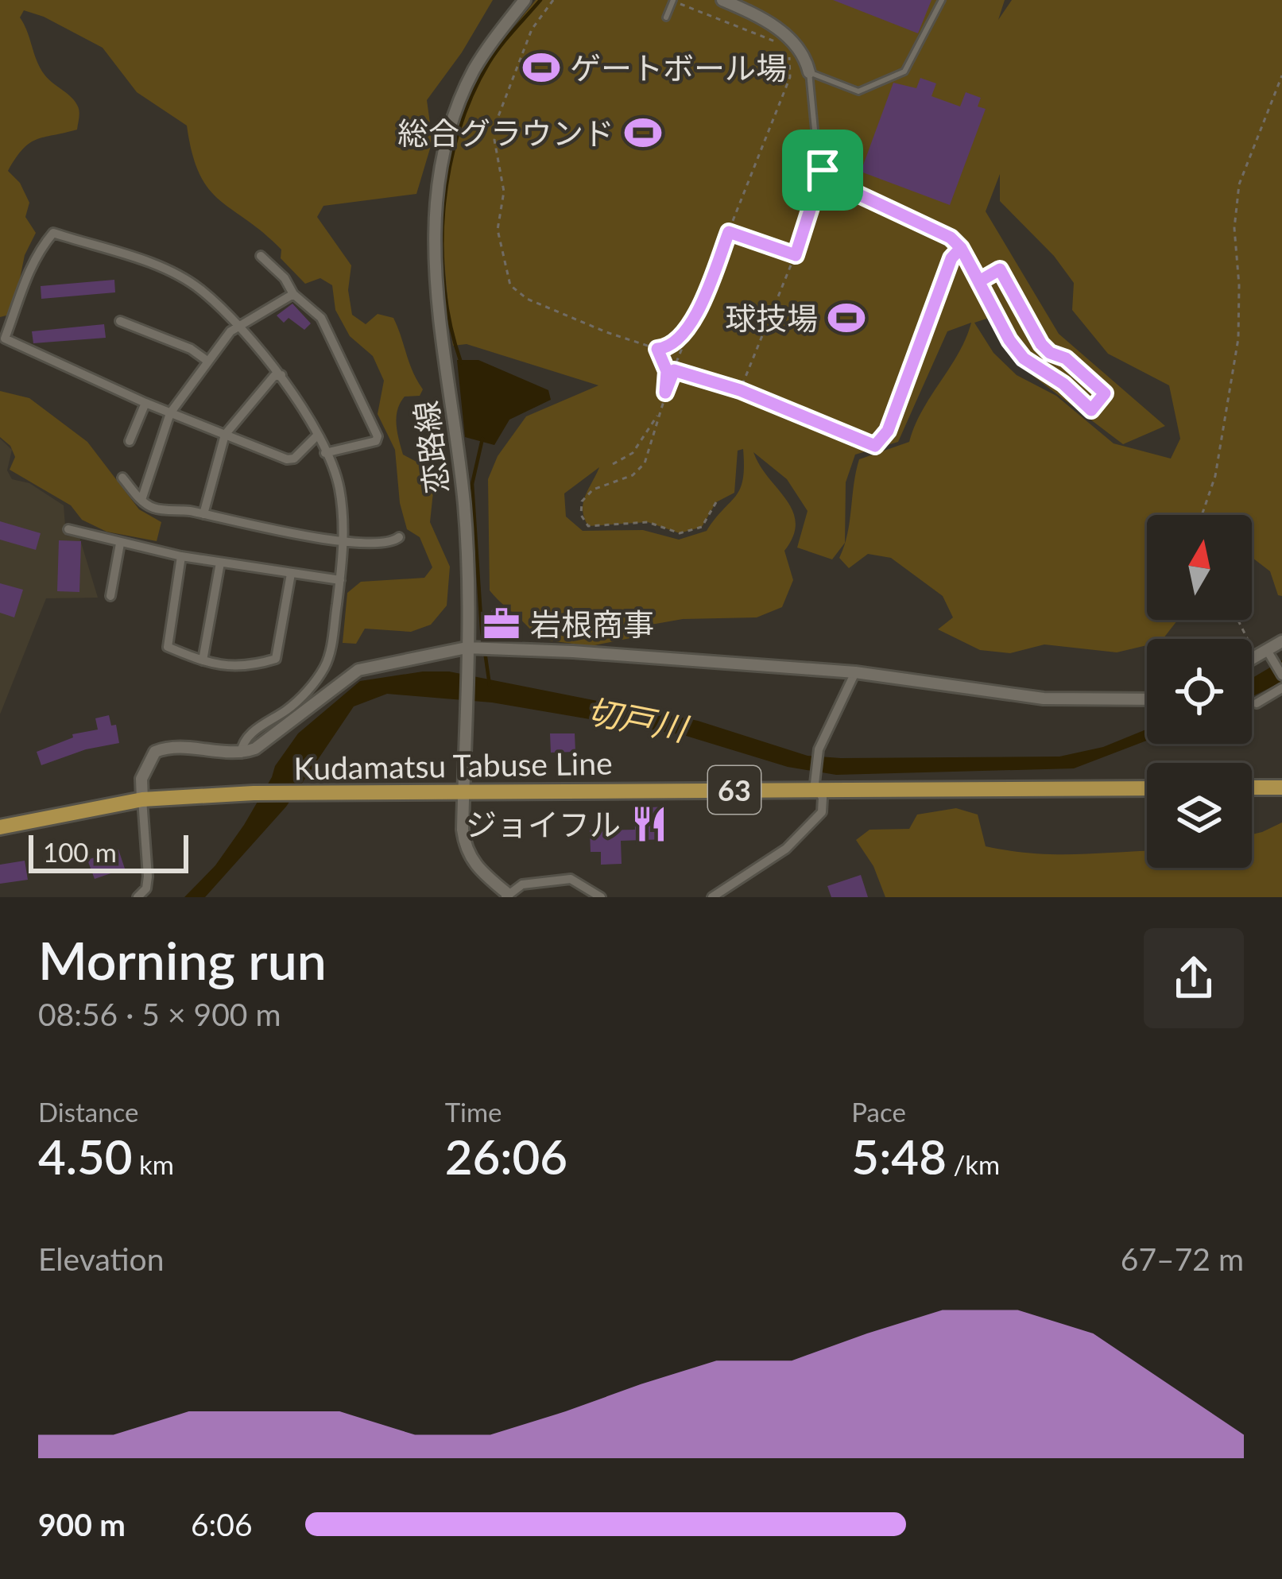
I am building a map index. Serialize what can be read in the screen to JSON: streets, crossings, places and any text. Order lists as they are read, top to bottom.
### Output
{
  "streets": {
    "main road": ["Kudamatsu Tabuse Line", "63"],
    "street": ["恋路線"]
  },
  "crossings": [
    ["恋路線", "Kudamatsu Tabuse Line"]
  ],
  "water": ["切戸川"],
  "places": {
    "sports": ["ゲートボール場", "総合グラウンド", "球技場"],
    "office": ["岩根商事"],
    "restaurant": ["ジョイフル"]
  },
  "scale_bar": "100 m",
  "north": "top",
  "page": {
    "scale": "100 m",
    "heading": ["Morning run", "08:56 · 5 × 900 m"],
    "stats": [
      ["Distance", "4.50 km"],
      ["Time", "26:06"],
      ["Pace", "5:48 /km"]
    ],
    "chart": ["Elevation", "67–72 m"],
    "list": [
      {
        "name": "900 m",
        "note": "6:06"
      }
    ]
  }
}
